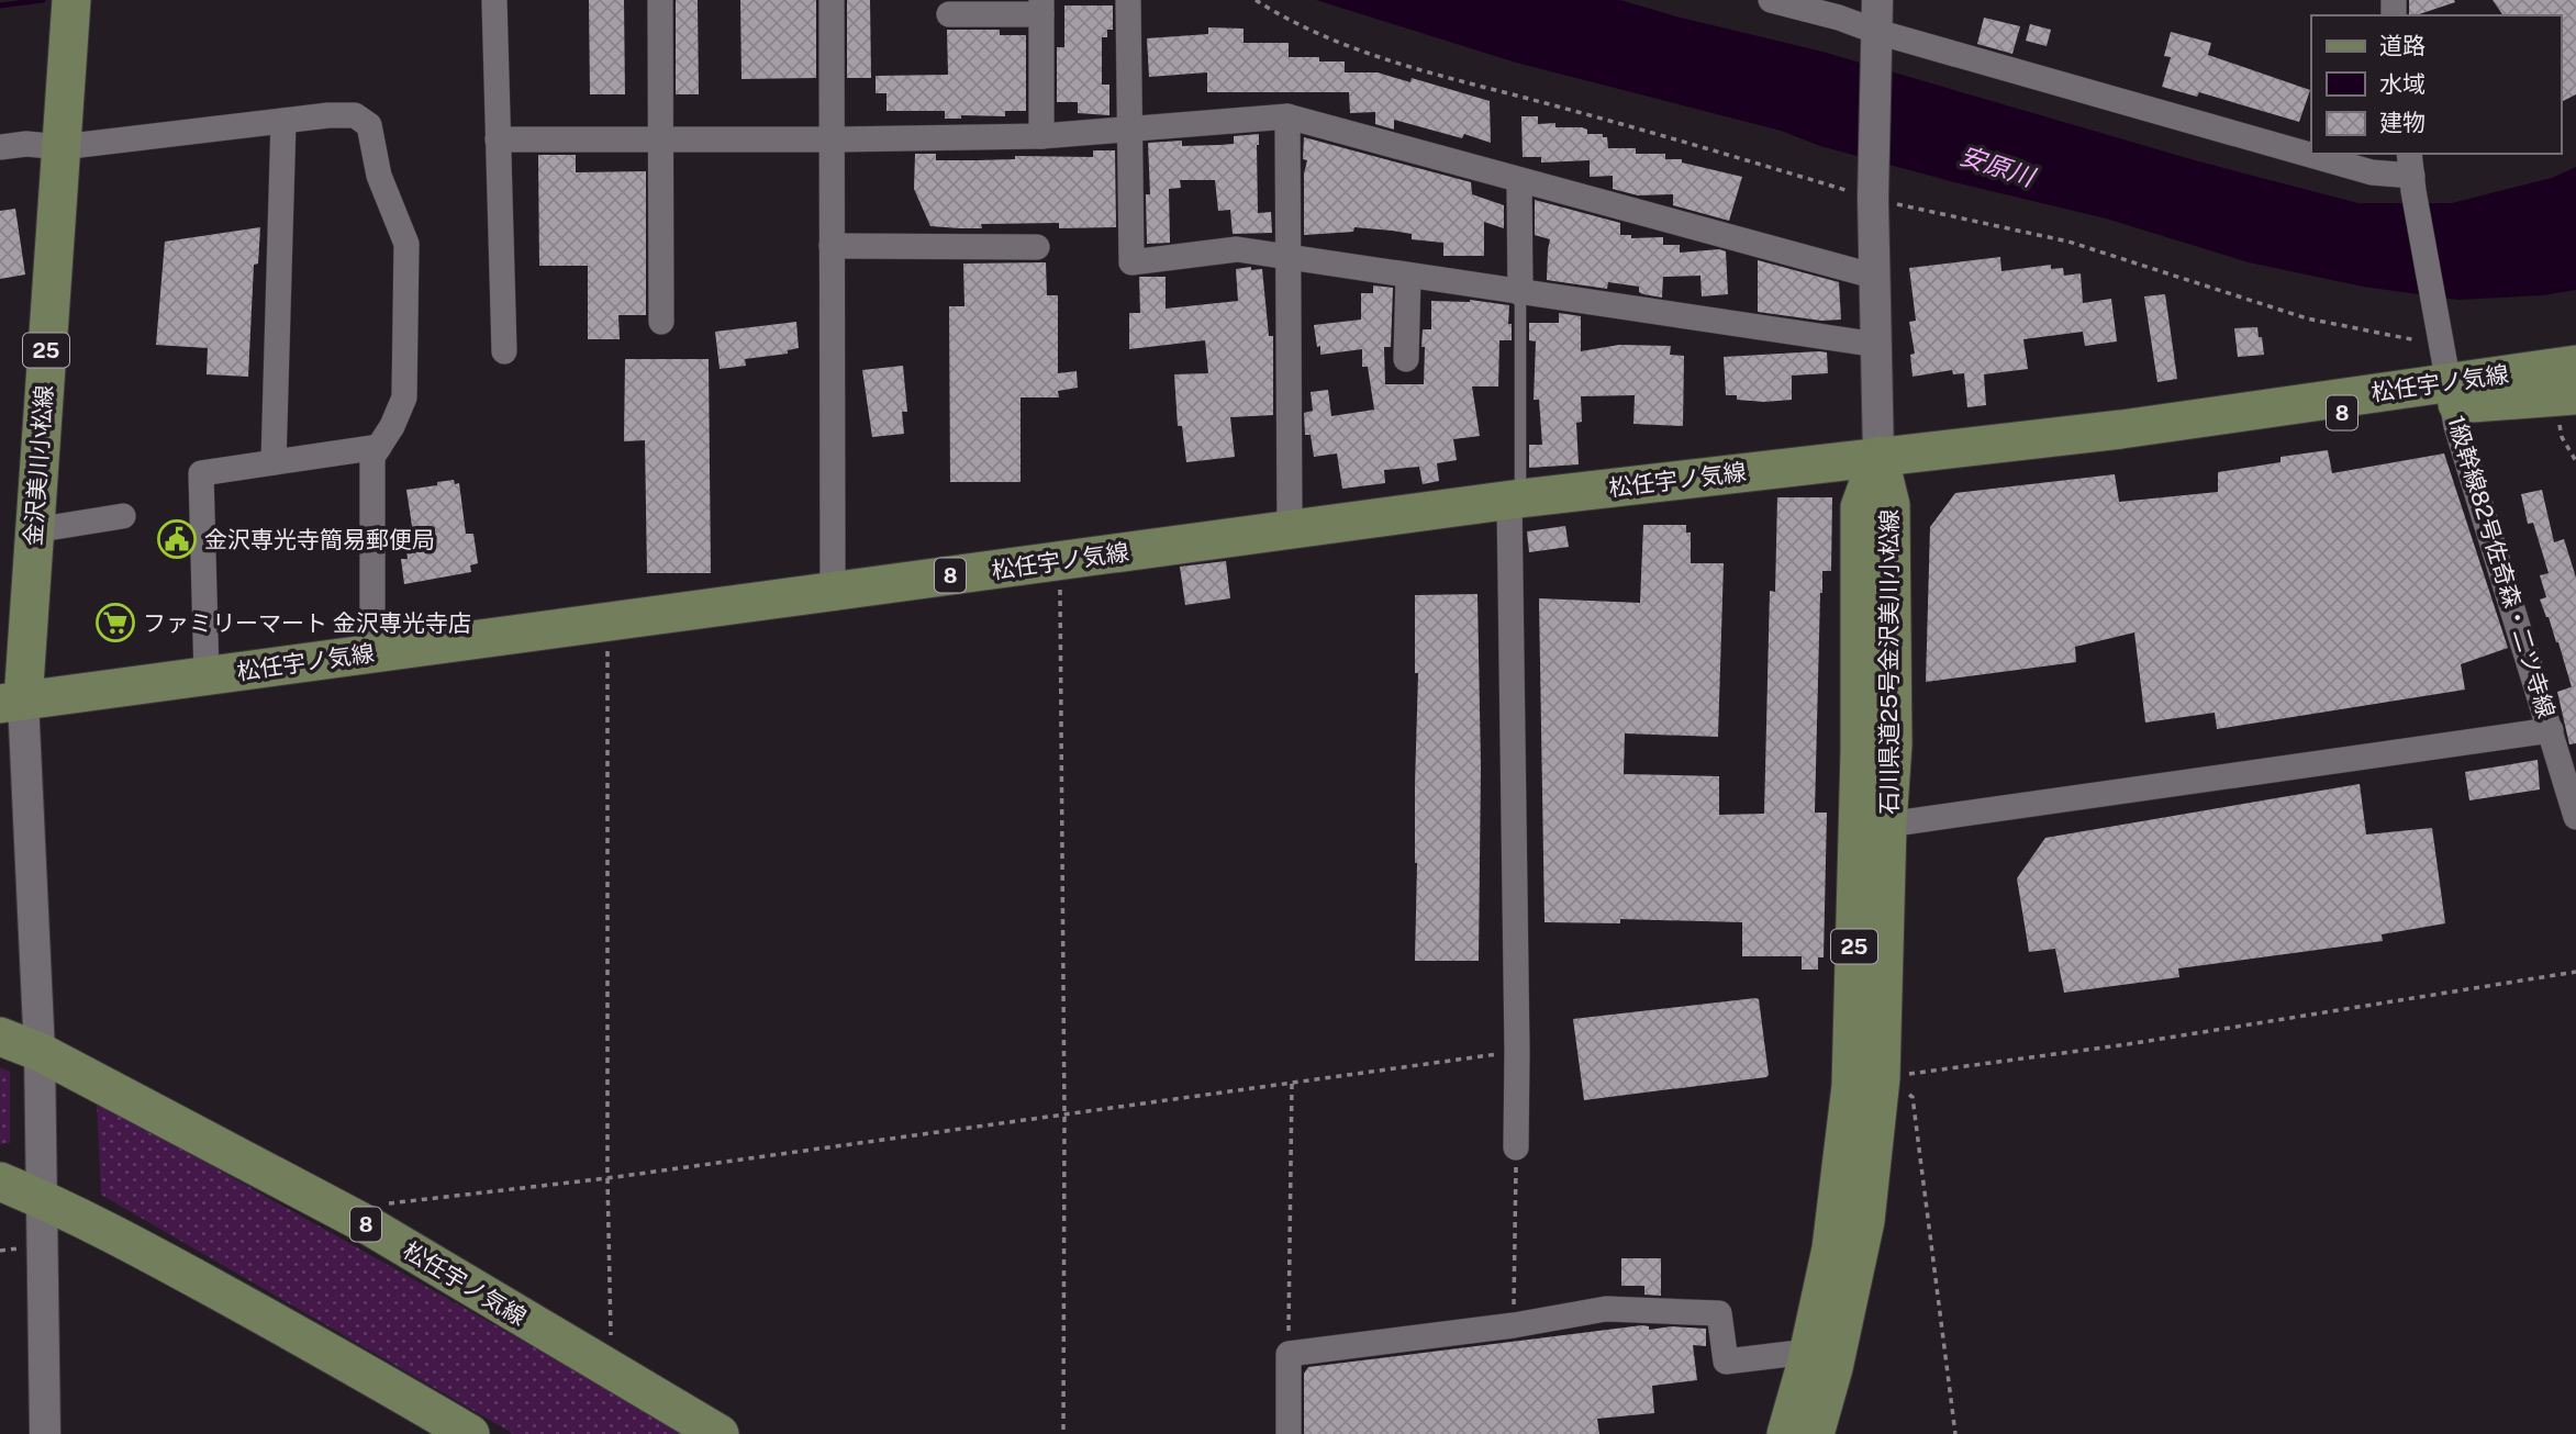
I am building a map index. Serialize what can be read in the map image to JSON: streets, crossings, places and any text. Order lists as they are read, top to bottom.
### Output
{
  "streets": {
    "main road": [
      "25",
      "松任宇ノ気線",
      "8",
      "金沢美川小松線",
      "石川県道25号金沢美川小松線"
    ],
    "street": ["1級幹線82号佐奇森・二ツ寺線"]
  },
  "crossings": [
    ["松任宇ノ気線", "金沢美川小松線"],
    ["松任宇ノ気線", "1級幹線82号佐奇森・二ツ寺線"],
    ["松任宇ノ気線", "石川県道25号金沢美川小松線"]
  ],
  "water": ["安原川"],
  "places": {
    "public building": ["金沢専光寺簡易郵便局"],
    "supermarket": ["ファミリーマート 金沢専光寺店"]
  },
  "legend": ["道路", "水域", "建物"]
}
